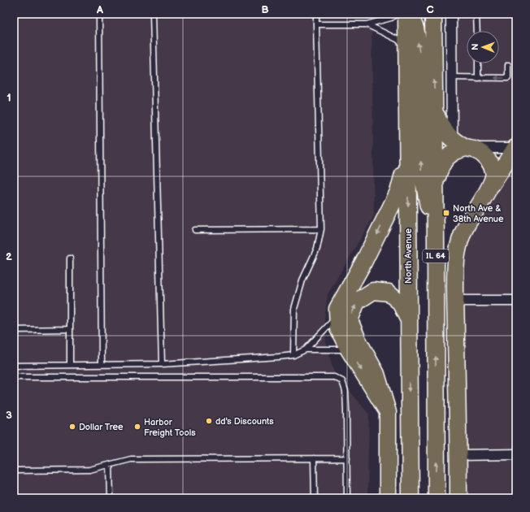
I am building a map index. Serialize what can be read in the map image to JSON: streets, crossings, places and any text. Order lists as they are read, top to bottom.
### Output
{
  "streets": {
    "main road": ["North Avenue", "IL 64"]
  },
  "places": {
    "transit": ["North Ave & 38th Avenue"],
    "other": ["dd's Discounts", "Dollar Tree", "Harbor Freight Tools"]
  },
  "north": "left",
  "grid": {
    "columns": ["A", "B", "C"],
    "rows": ["1", "2", "3"]
  }
}
